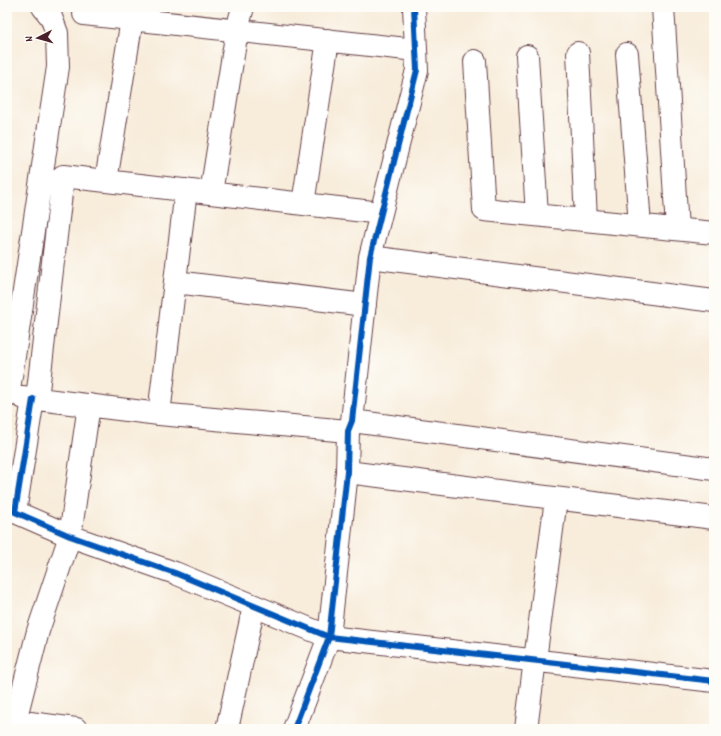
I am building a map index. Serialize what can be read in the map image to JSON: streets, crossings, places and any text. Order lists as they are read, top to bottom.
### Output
{
  "north": "left"
}
